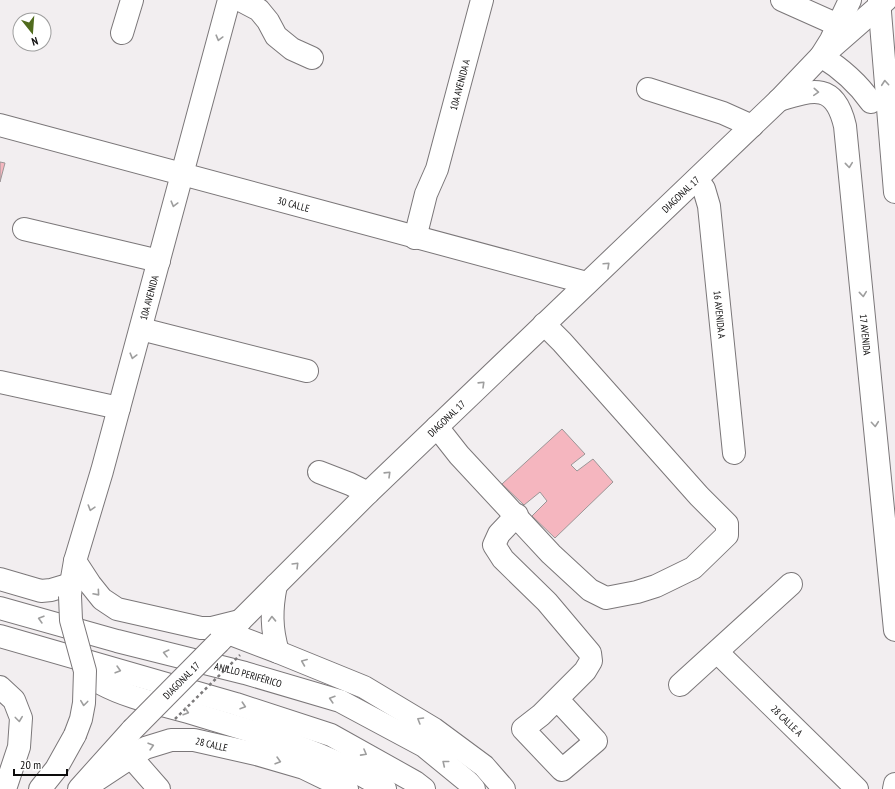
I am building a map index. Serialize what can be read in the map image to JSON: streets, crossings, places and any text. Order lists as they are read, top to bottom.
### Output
{
  "streets": {
    "main road": [
      "10A AVENIDA A",
      "DIAGONAL 17",
      "30 CALLE",
      "10A AVENIDA",
      "16 AVENIDA A",
      "17 AVENIDA",
      "ANILLO PERIFÉRICO",
      "28 CALLE A",
      "28 CALLE"
    ]
  },
  "crossings": [
    ["10A AVENIDA A", "30 CALLE"],
    ["DIAGONAL 17", "30 CALLE"],
    ["DIAGONAL 17", "16 AVENIDA A"],
    ["DIAGONAL 17", "17 AVENIDA"],
    ["30 CALLE", "10A AVENIDA"]
  ],
  "one_way": ["DIAGONAL 17", "10A AVENIDA"],
  "scale_bar": "20 m",
  "north": "bottom"
}
